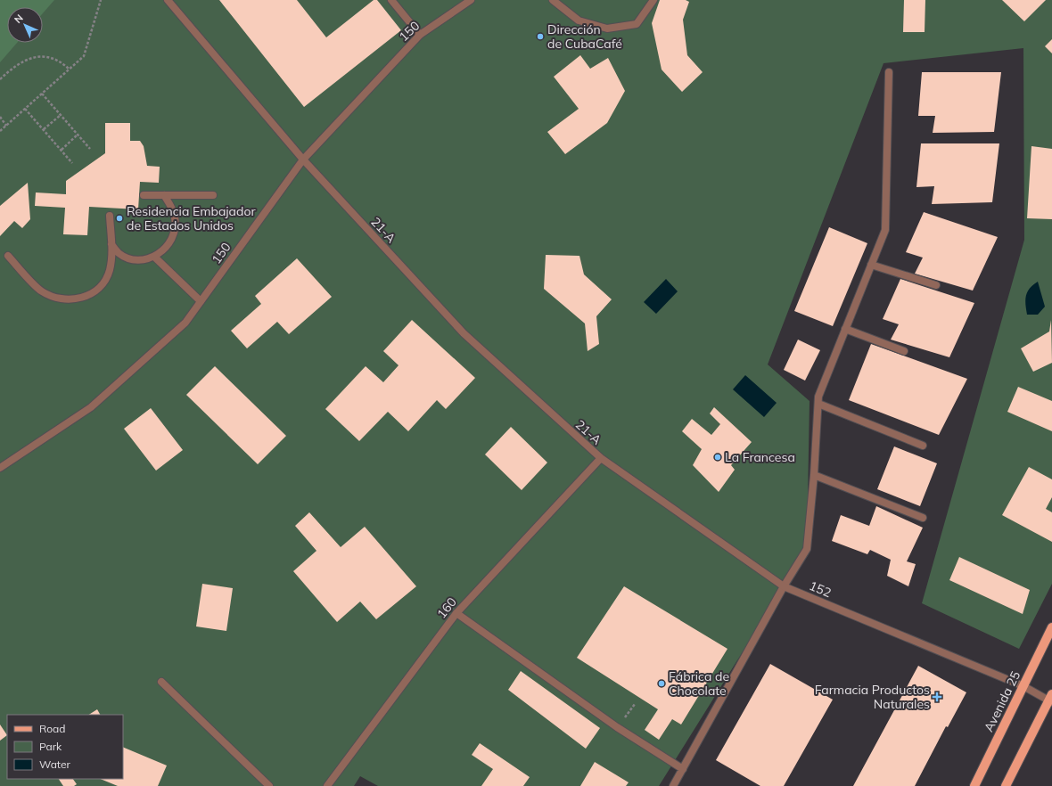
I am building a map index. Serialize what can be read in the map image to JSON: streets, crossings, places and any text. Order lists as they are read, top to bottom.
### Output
{
  "streets": {
    "main road": ["Avenida 25"],
    "street": [
      "150",
      "21-A",
      "152",
      "160"
    ]
  },
  "crossings": [
    ["150", "21-A"],
    ["21-A", "152"],
    ["21-A", "160"],
    ["152", "160"],
    ["152", "Avenida 25"]
  ],
  "places": {
    "other": [
      "Dirección de CubaCafé",
      "Residencia Embajador de Estados Unidos",
      "La Francesa",
      "Fábrica de Chocolate"
    ],
    "health": ["Farmacia Productos Naturales"]
  },
  "legend": ["Road", "Park", "Water"],
  "north": "top left"
}
